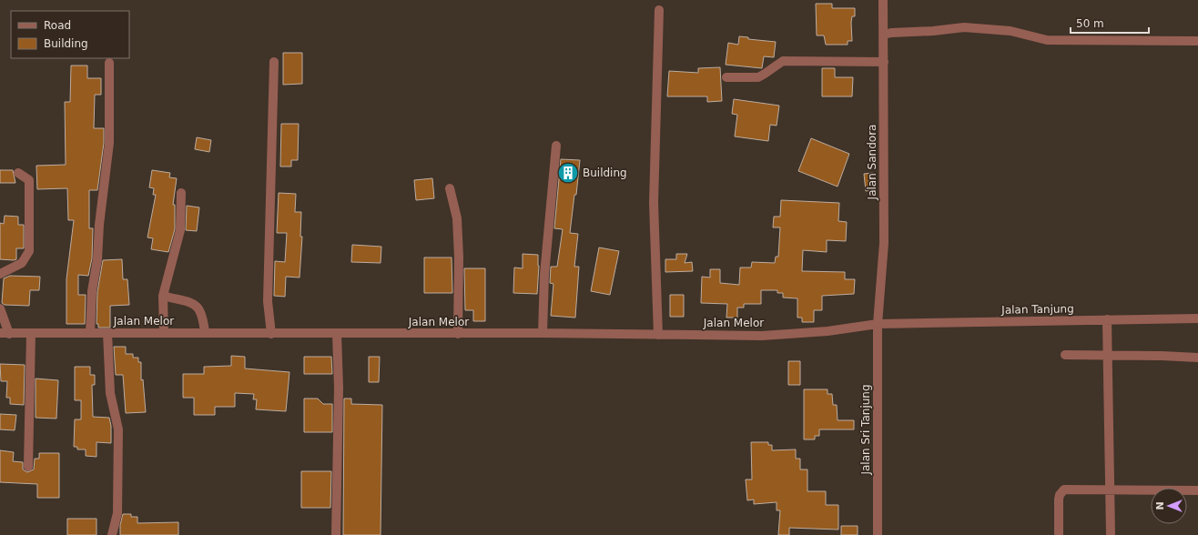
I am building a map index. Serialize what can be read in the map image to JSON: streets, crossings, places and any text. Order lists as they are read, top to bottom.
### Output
{
  "streets": {
    "street": [
      "Jalan Sandora",
      "Jalan Tanjung",
      "Jalan Melor",
      "Jalan Sri Tanjung"
    ]
  },
  "crossings": [
    ["Jalan Sandora", "Jalan Tanjung"],
    ["Jalan Sandora", "Jalan Melor"],
    ["Jalan Sandora", "Jalan Sri Tanjung"],
    ["Jalan Tanjung", "Jalan Melor"],
    ["Jalan Tanjung", "Jalan Sri Tanjung"],
    ["Jalan Melor", "Jalan Sri Tanjung"]
  ],
  "places": {
    "building": ["Building"]
  },
  "legend": ["Road", "Building"],
  "scale_bar": "50 m",
  "north": "left"
}
